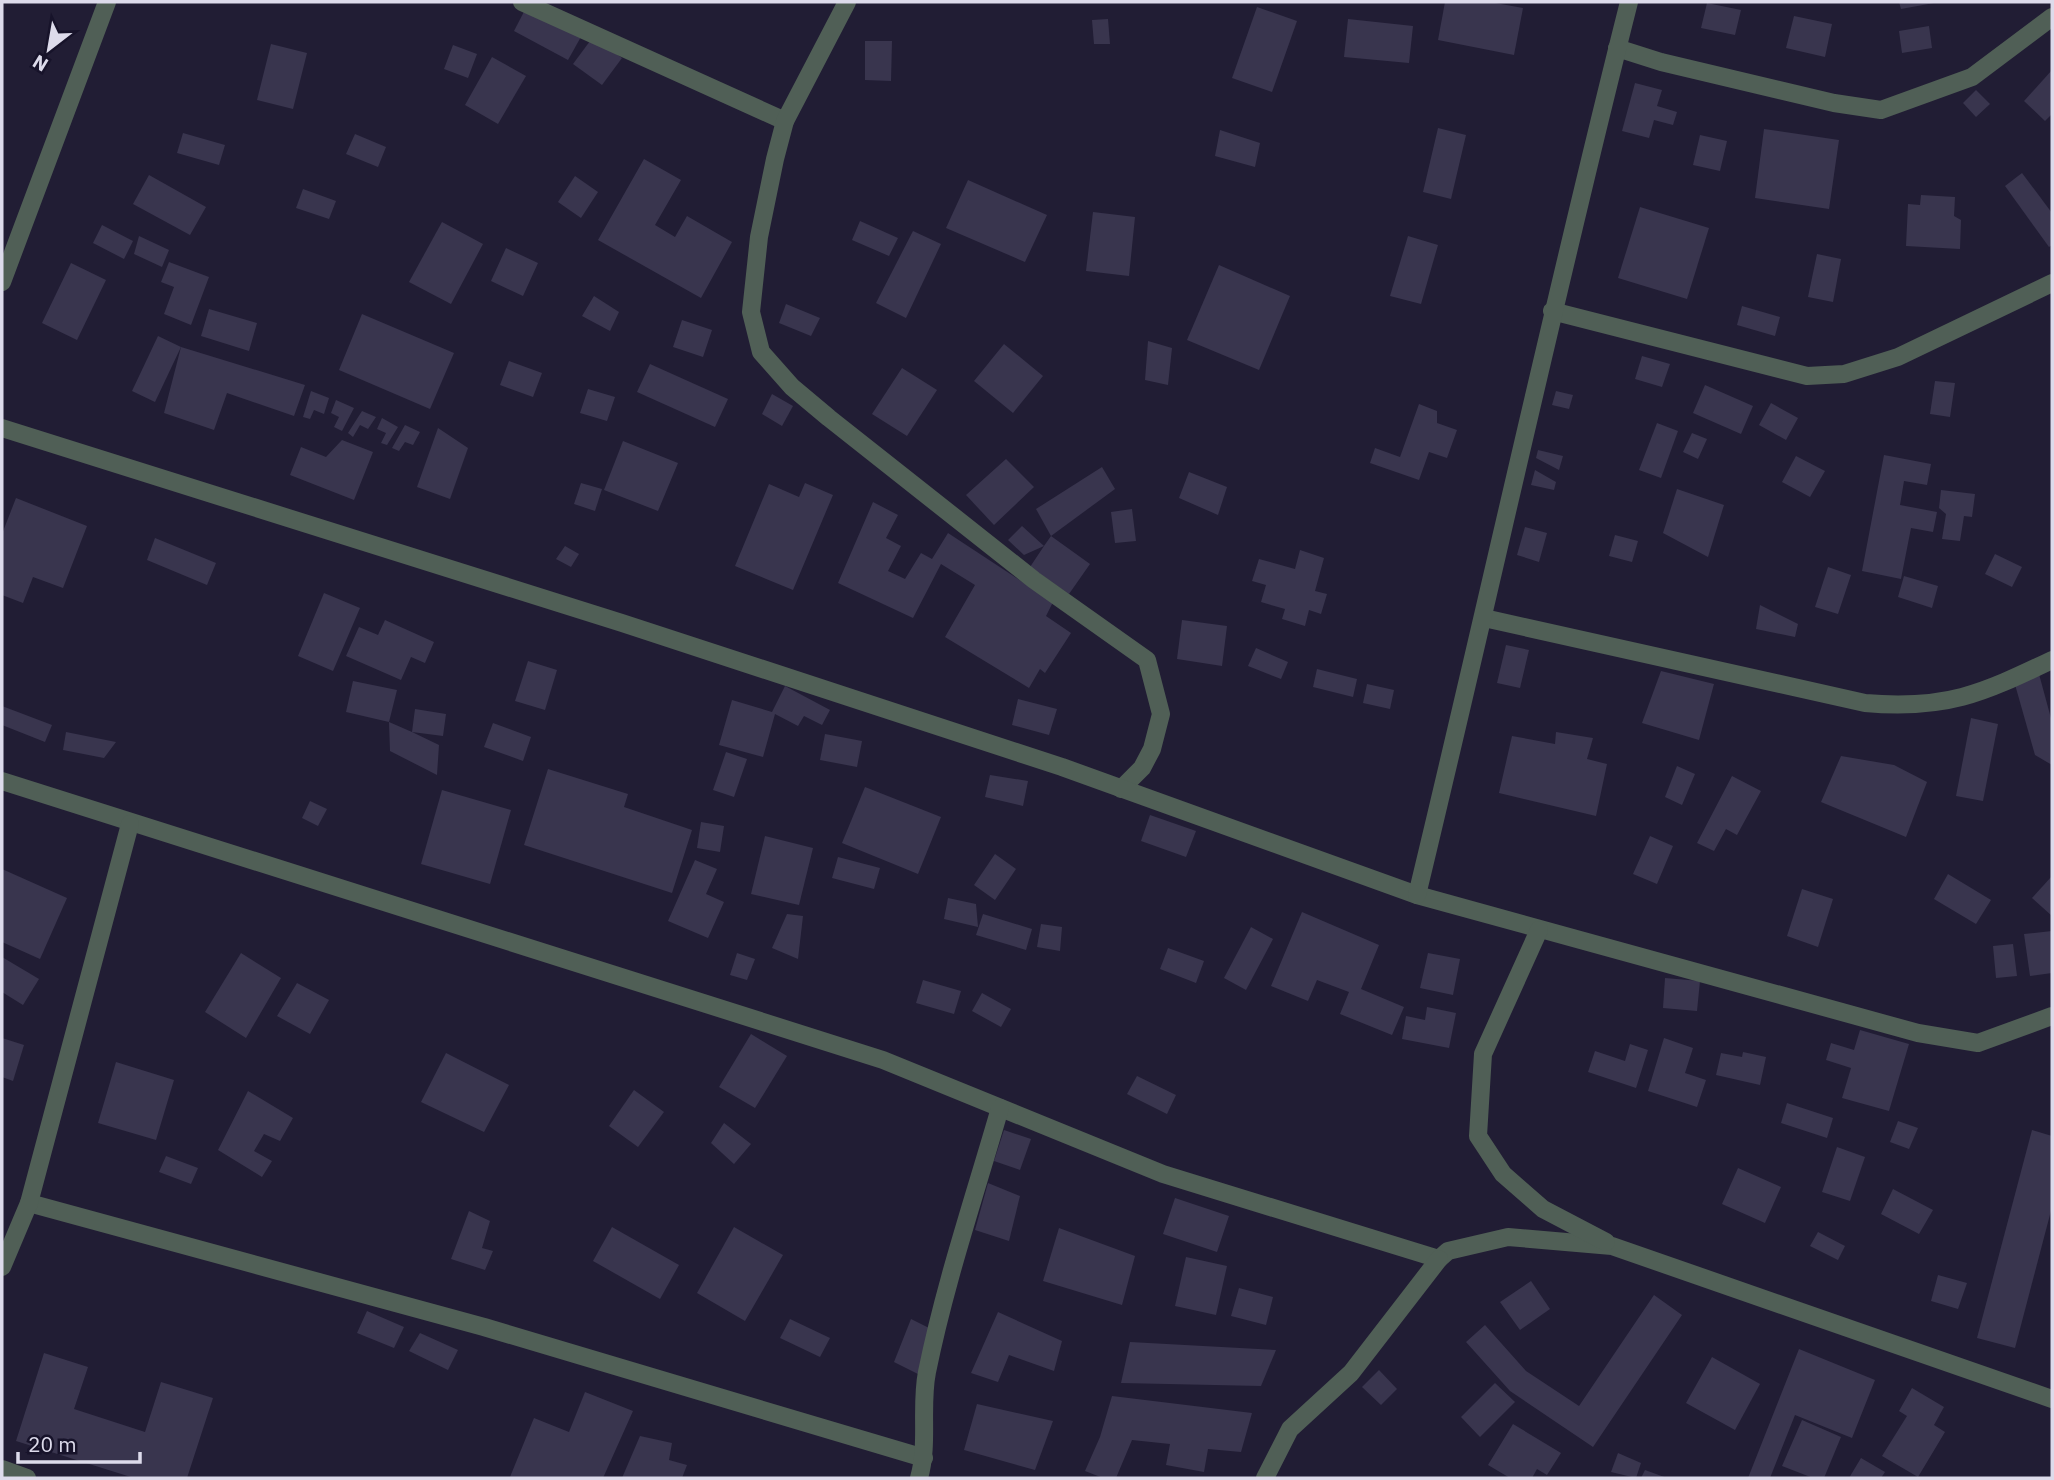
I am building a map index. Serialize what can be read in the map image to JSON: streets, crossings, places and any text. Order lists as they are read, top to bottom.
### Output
{
  "scale_bar": "20 m",
  "north": "bottom left"
}
